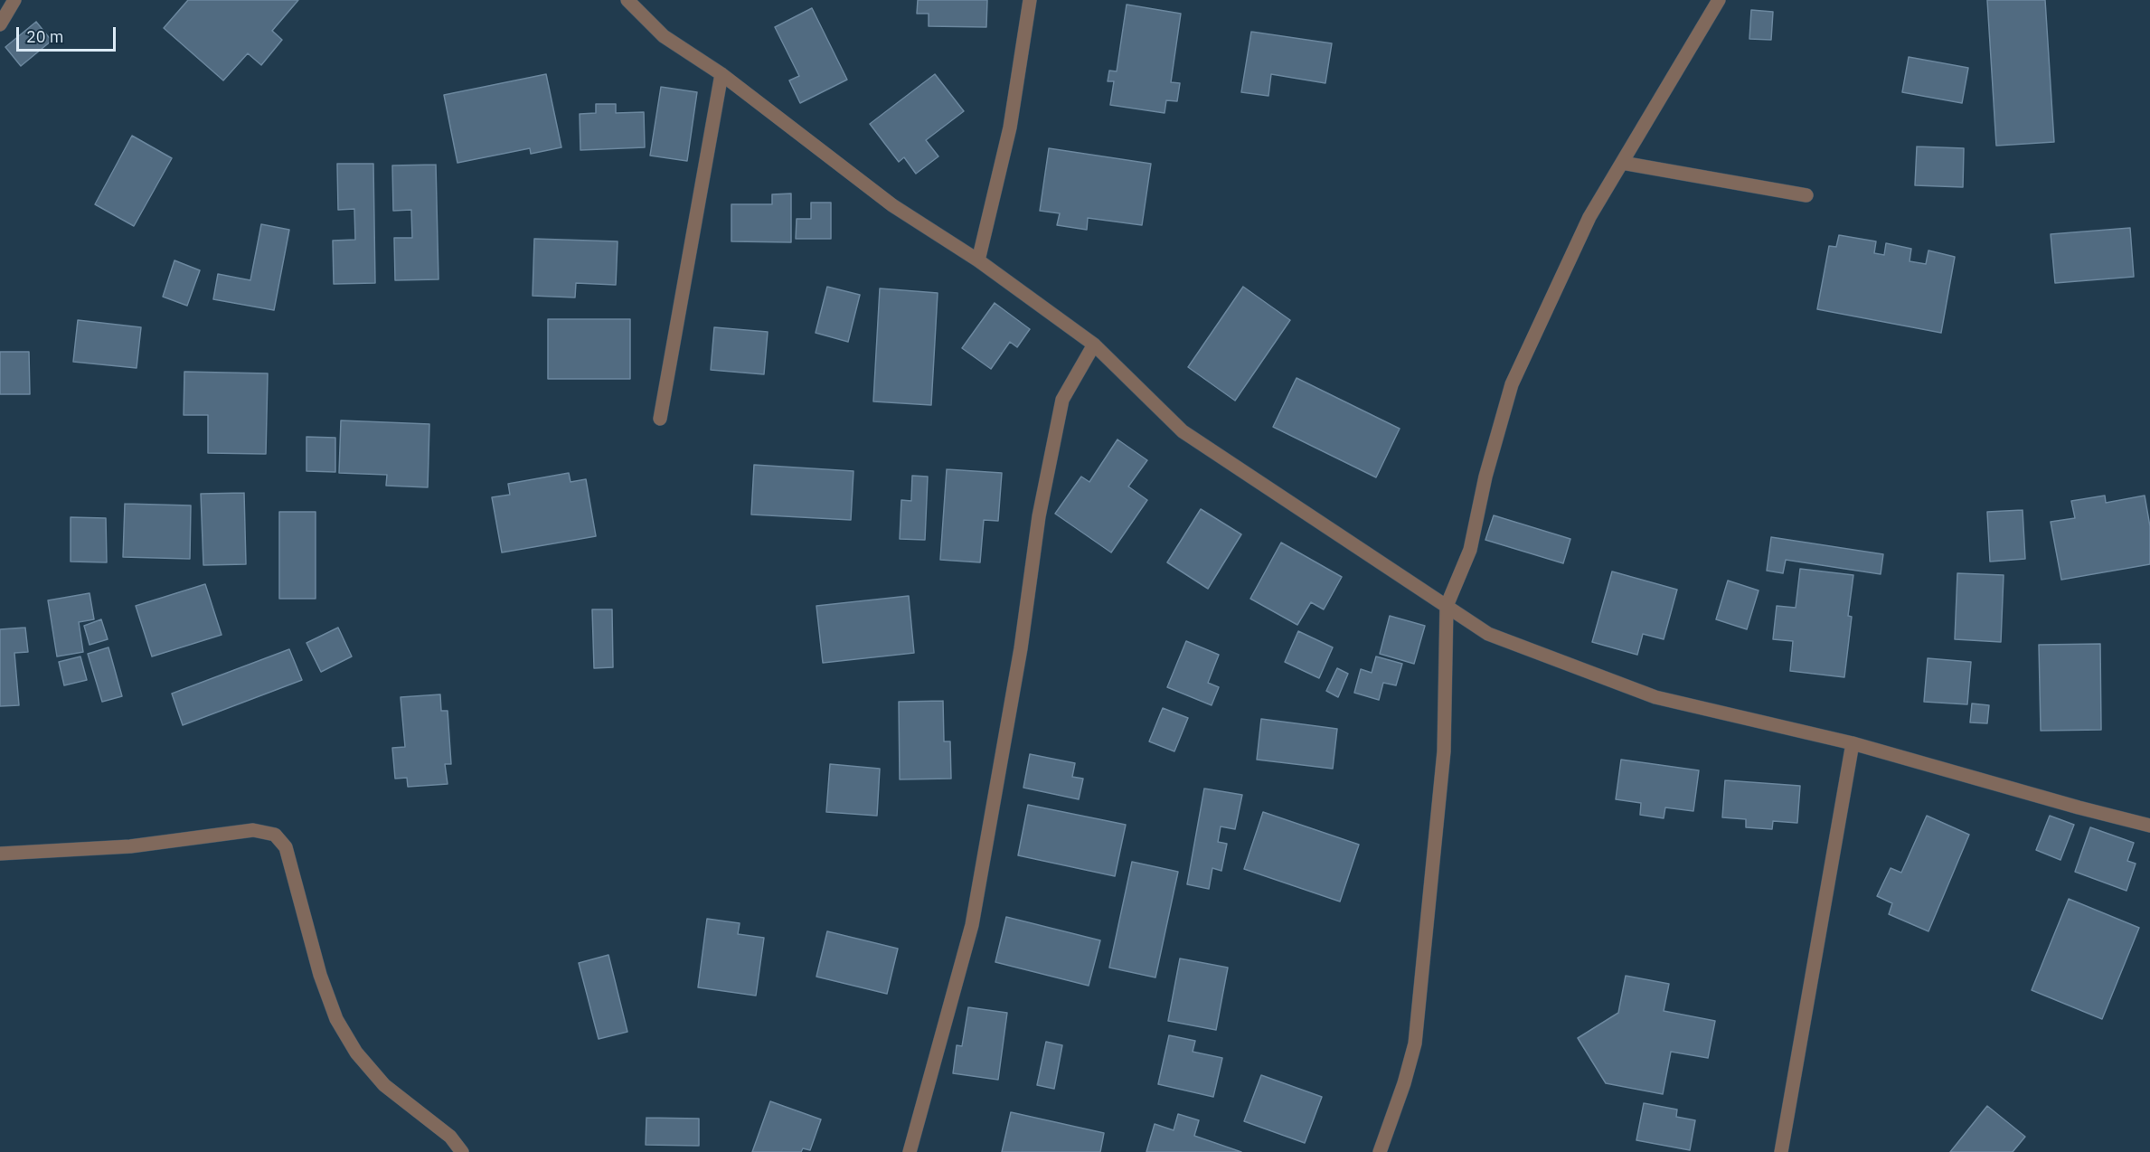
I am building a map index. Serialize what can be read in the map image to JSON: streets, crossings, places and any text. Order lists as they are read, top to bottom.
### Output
{
  "scale_bar": "20 m"
}
